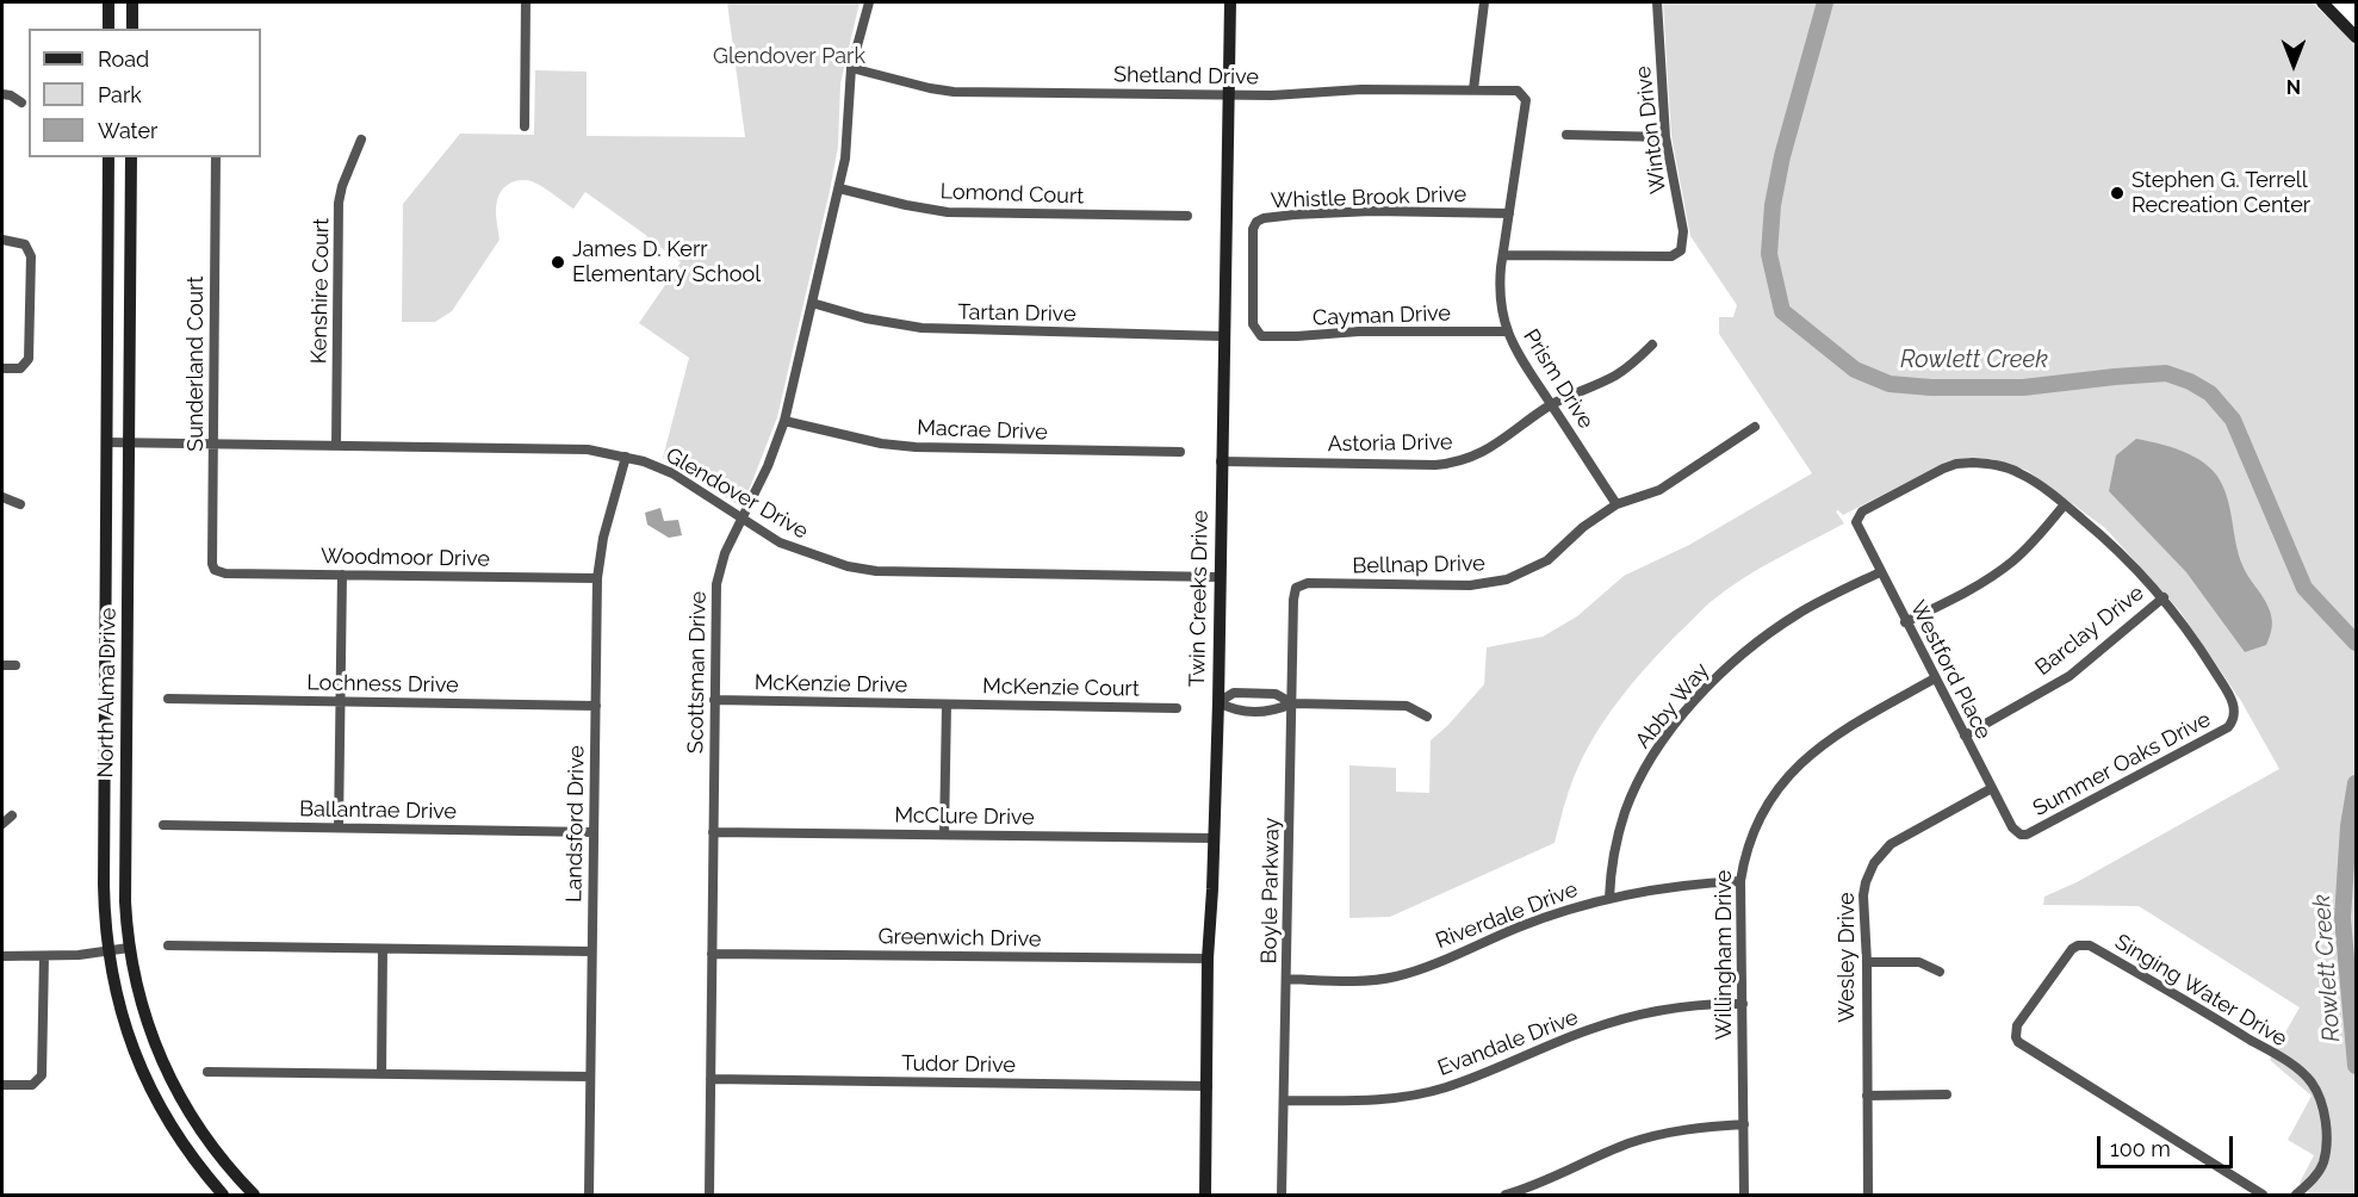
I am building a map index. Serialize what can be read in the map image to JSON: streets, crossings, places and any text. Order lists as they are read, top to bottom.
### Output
{
  "streets": {
    "main road": ["Twin Creeks Drive", "North Alma Drive"],
    "street": [
      "Shetland Drive",
      "Winton Drive",
      "Lomond Court",
      "Whistle Brook Drive",
      "Kenshire Court",
      "Tartan Drive",
      "Cayman Drive",
      "Sunderland Court",
      "Prism Drive",
      "Macrae Drive",
      "Astoria Drive",
      "Glendover Drive",
      "Woodmoor Drive",
      "Bellnap Drive",
      "Barclay Drive",
      "Westford Place",
      "Scottsman Drive",
      "Lochness Drive",
      "McKenzie Drive",
      "McKenzie Court",
      "Abby Way",
      "Summer Oaks Drive",
      "Ballantrae Drive",
      "McClure Drive",
      "Landsford Drive",
      "Boyle Parkway",
      "Riverdale Drive",
      "Greenwich Drive",
      "Willingham Drive",
      "Wesley Drive",
      "Singing Water Drive",
      "Evandale Drive",
      "Tudor Drive"
    ]
  },
  "crossings": [
    ["Shetland Drive", "Prism Drive"],
    ["Shetland Drive", "Twin Creeks Drive"],
    ["Shetland Drive", "Scottsman Drive"],
    ["Winton Drive", "Prism Drive"],
    ["Lomond Court", "Scottsman Drive"],
    ["Whistle Brook Drive", "Cayman Drive"],
    ["Whistle Brook Drive", "Prism Drive"],
    ["Kenshire Court", "Glendover Drive"],
    ["Tartan Drive", "Twin Creeks Drive"],
    ["Tartan Drive", "Scottsman Drive"],
    ["Cayman Drive", "Prism Drive"],
    ["Sunderland Court", "Glendover Drive"],
    ["Sunderland Court", "Woodmoor Drive"],
    ["Prism Drive", "Astoria Drive"],
    ["Prism Drive", "Bellnap Drive"],
    ["Macrae Drive", "Scottsman Drive"],
    ["Astoria Drive", "Twin Creeks Drive"],
    ["Glendover Drive", "Twin Creeks Drive"],
    ["Glendover Drive", "Scottsman Drive"],
    ["Glendover Drive", "North Alma Drive"],
    ["Glendover Drive", "Landsford Drive"],
    ["Woodmoor Drive", "Landsford Drive"],
    ["Bellnap Drive", "Boyle Parkway"],
    ["Twin Creeks Drive", "McClure Drive"],
    ["Twin Creeks Drive", "Greenwich Drive"],
    ["Twin Creeks Drive", "Tudor Drive"],
    ["Barclay Drive", "Westford Place"],
    ["Barclay Drive", "Summer Oaks Drive"],
    ["Westford Place", "Abby Way"],
    ["Westford Place", "Summer Oaks Drive"],
    ["Westford Place", "Willingham Drive"],
    ["Westford Place", "Wesley Drive"],
    ["Scottsman Drive", "McKenzie Drive"],
    ["Scottsman Drive", "McClure Drive"],
    ["Scottsman Drive", "Greenwich Drive"],
    ["Scottsman Drive", "Tudor Drive"],
    ["Lochness Drive", "Landsford Drive"],
    ["McKenzie Drive", "McKenzie Court"],
    ["Abby Way", "Riverdale Drive"],
    ["Ballantrae Drive", "Landsford Drive"],
    ["Boyle Parkway", "Riverdale Drive"],
    ["Boyle Parkway", "Evandale Drive"],
    ["Riverdale Drive", "Willingham Drive"],
    ["Willingham Drive", "Evandale Drive"]
  ],
  "water": ["Rowlett Creek"],
  "parks": ["Glendover Park"],
  "places": ["Stephen G. Terrell Recreation Center", "James D. Kerr Elementary School"],
  "legend": ["Road", "Park", "Water"],
  "scale_bar": "100 m",
  "north": "bottom"
}
